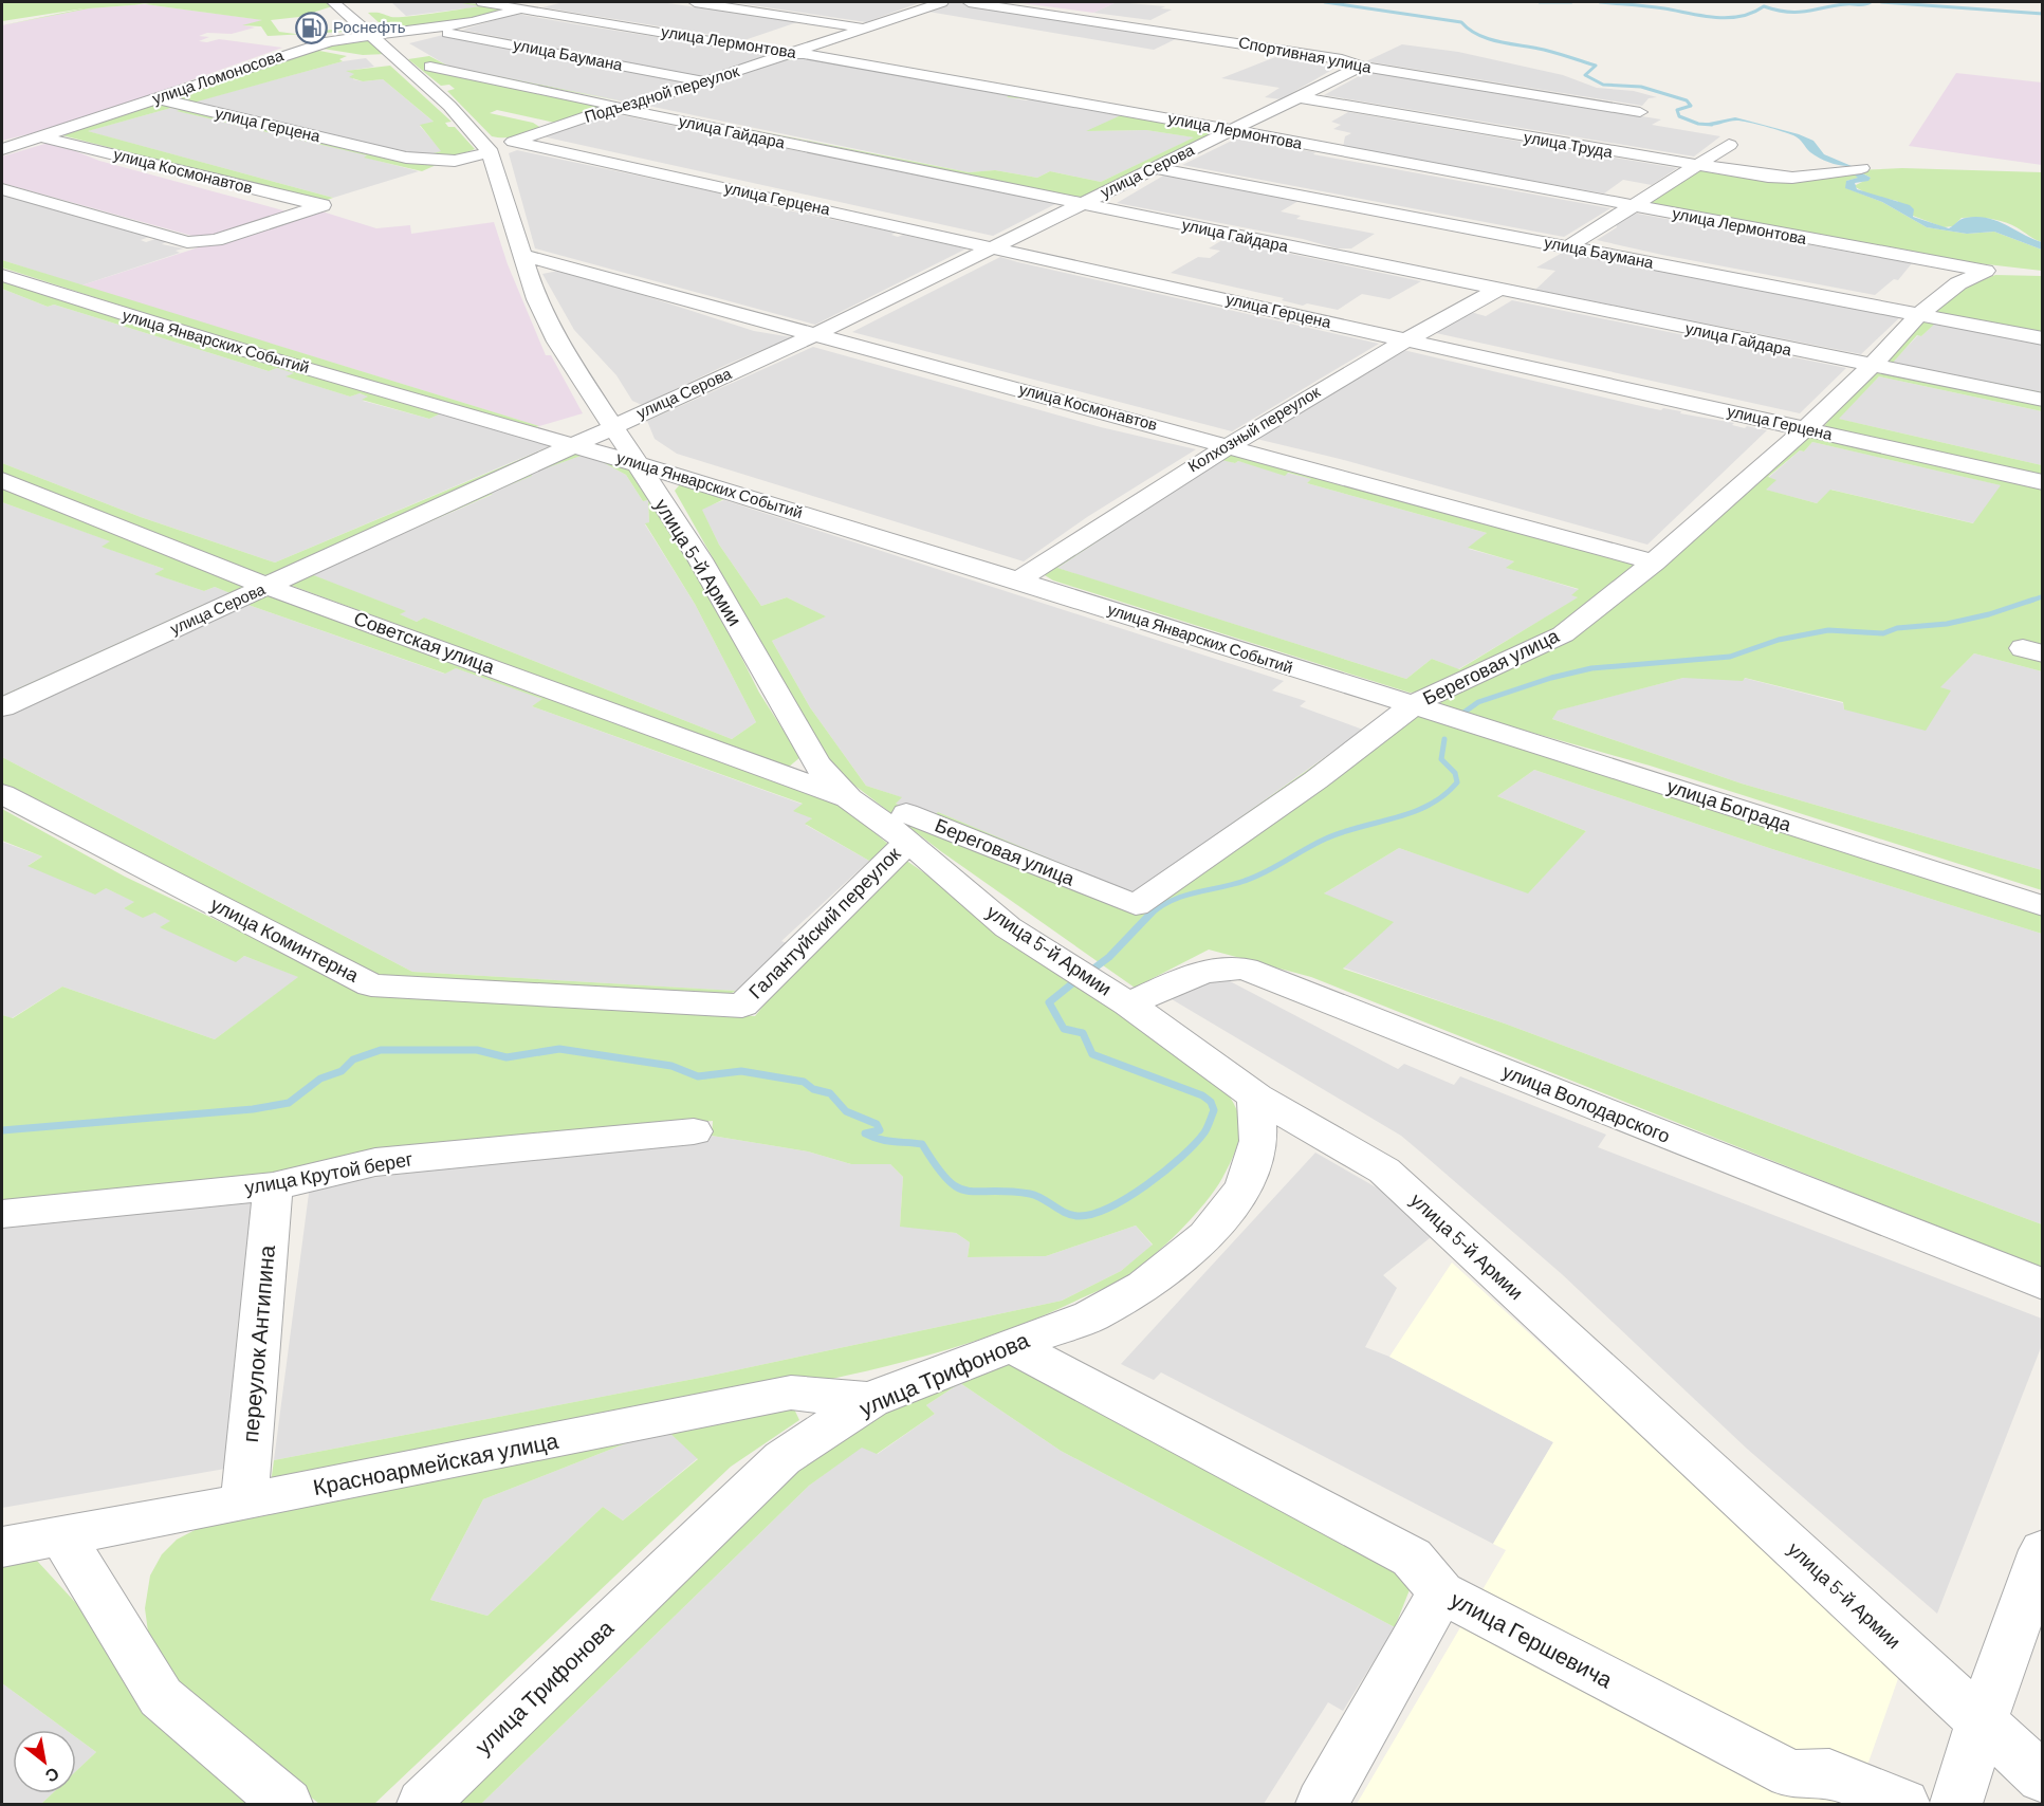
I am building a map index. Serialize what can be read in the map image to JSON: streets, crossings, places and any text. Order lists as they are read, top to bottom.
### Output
{
  "streets": {
    "street": [
      "улица Лермонтова",
      "улица Баумана",
      "Спортивная улица",
      "улица Ломоносова",
      "Подъездной переулок",
      "улица Герцена",
      "улица Гайдара",
      "улица Труда",
      "улица Космонавтов",
      "улица Серова",
      "улица Январских Событий",
      "Колхозный переулок",
      "улица 5-й Армии",
      "Советская улица",
      "Береговая улица",
      "улица Бограда",
      "Галантуйский переулок",
      "улица Коминтерна",
      "улица Володарского",
      "улица Крутой берег",
      "переулок Антипина",
      "улица Трифонова",
      "Красноармейская улица",
      "улица Гершевича"
    ]
  },
  "crossings": [
    ["улица Лермонтова", "улица Ломоносова"],
    ["улица Лермонтова", "Подъездной переулок"],
    ["улица Лермонтова", "улица Серова"],
    ["улица Лермонтова", "Береговая улица"],
    ["улица Баумана", "улица Ломоносова"],
    ["улица Баумана", "Подъездной переулок"],
    ["улица Баумана", "улица Серова"],
    ["улица Баумана", "Береговая улица"],
    ["Спортивная улица", "улица Серова"],
    ["улица Ломоносова", "улица Герцена"],
    ["улица Ломоносова", "улица Космонавтов"],
    ["улица Ломоносова", "улица 5-й Армии"],
    ["Подъездной переулок", "улица Герцена"],
    ["Подъездной переулок", "улица Гайдара"],
    ["Подъездной переулок", "улица 5-й Армии"],
    ["улица Герцена", "улица Серова"],
    ["улица Герцена", "Колхозный переулок"],
    ["улица Герцена", "улица 5-й Армии"],
    ["улица Герцена", "Береговая улица"],
    ["улица Гайдара", "улица Серова"],
    ["улица Гайдара", "Колхозный переулок"],
    ["улица Гайдара", "Береговая улица"],
    ["улица Труда", "улица Серова"],
    ["улица Космонавтов", "улица Серова"],
    ["улица Космонавтов", "Колхозный переулок"],
    ["улица Космонавтов", "улица 5-й Армии"],
    ["улица Космонавтов", "Береговая улица"],
    ["улица Серова", "улица Январских Событий"],
    ["улица Серова", "улица 5-й Армии"],
    ["улица Серова", "Советская улица"],
    ["улица Январских Событий", "Колхозный переулок"],
    ["улица Январских Событий", "улица 5-й Армии"],
    ["улица Январских Событий", "Береговая улица"],
    ["улица Январских Событий", "улица Бограда"],
    ["улица 5-й Армии", "Советская улица"],
    ["улица 5-й Армии", "Береговая улица"],
    ["улица 5-й Армии", "Галантуйский переулок"],
    ["улица 5-й Армии", "улица Володарского"],
    ["улица 5-й Армии", "улица Трифонова"],
    ["Береговая улица", "улица Бограда"],
    ["Береговая улица", "Галантуйский переулок"],
    ["Галантуйский переулок", "улица Коминтерна"],
    ["улица Крутой берег", "переулок Антипина"],
    ["переулок Антипина", "Красноармейская улица"],
    ["улица Трифонова", "Красноармейская улица"],
    ["улица Трифонова", "улица Гершевича"]
  ],
  "places": {
    "fuel station": ["Роснефть"]
  },
  "north": "bottom right"
}
